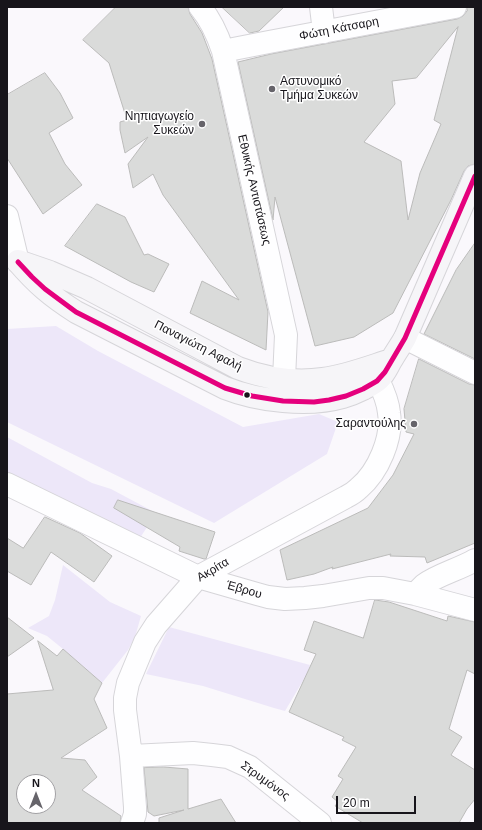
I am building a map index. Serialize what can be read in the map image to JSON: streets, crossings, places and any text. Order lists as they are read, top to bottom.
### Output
{
  "streets": {
    "street": [
      "Φώτη Κάτσαρη",
      "Εθνικής Αντιστάσεως",
      "Παναγιώτη Αφαλή",
      "Ακρίτα",
      "Έβρου",
      "Στρυμόνος"
    ]
  },
  "crossings": [
    ["Φώτη Κάτσαρη", "Εθνικής Αντιστάσεως"],
    ["Εθνικής Αντιστάσεως", "Παναγιώτη Αφαλή"],
    ["Παναγιώτη Αφαλή", "Ακρίτα"],
    ["Ακρίτα", "Έβρου"],
    ["Ακρίτα", "Στρυμόνος"]
  ],
  "places": ["Αστυνομικό Τμήμα Συκεών", "Νηπιαγωγείο Συκεών", "Σαραντούλης"],
  "scale_bar": "20 m",
  "north": "top"
}
